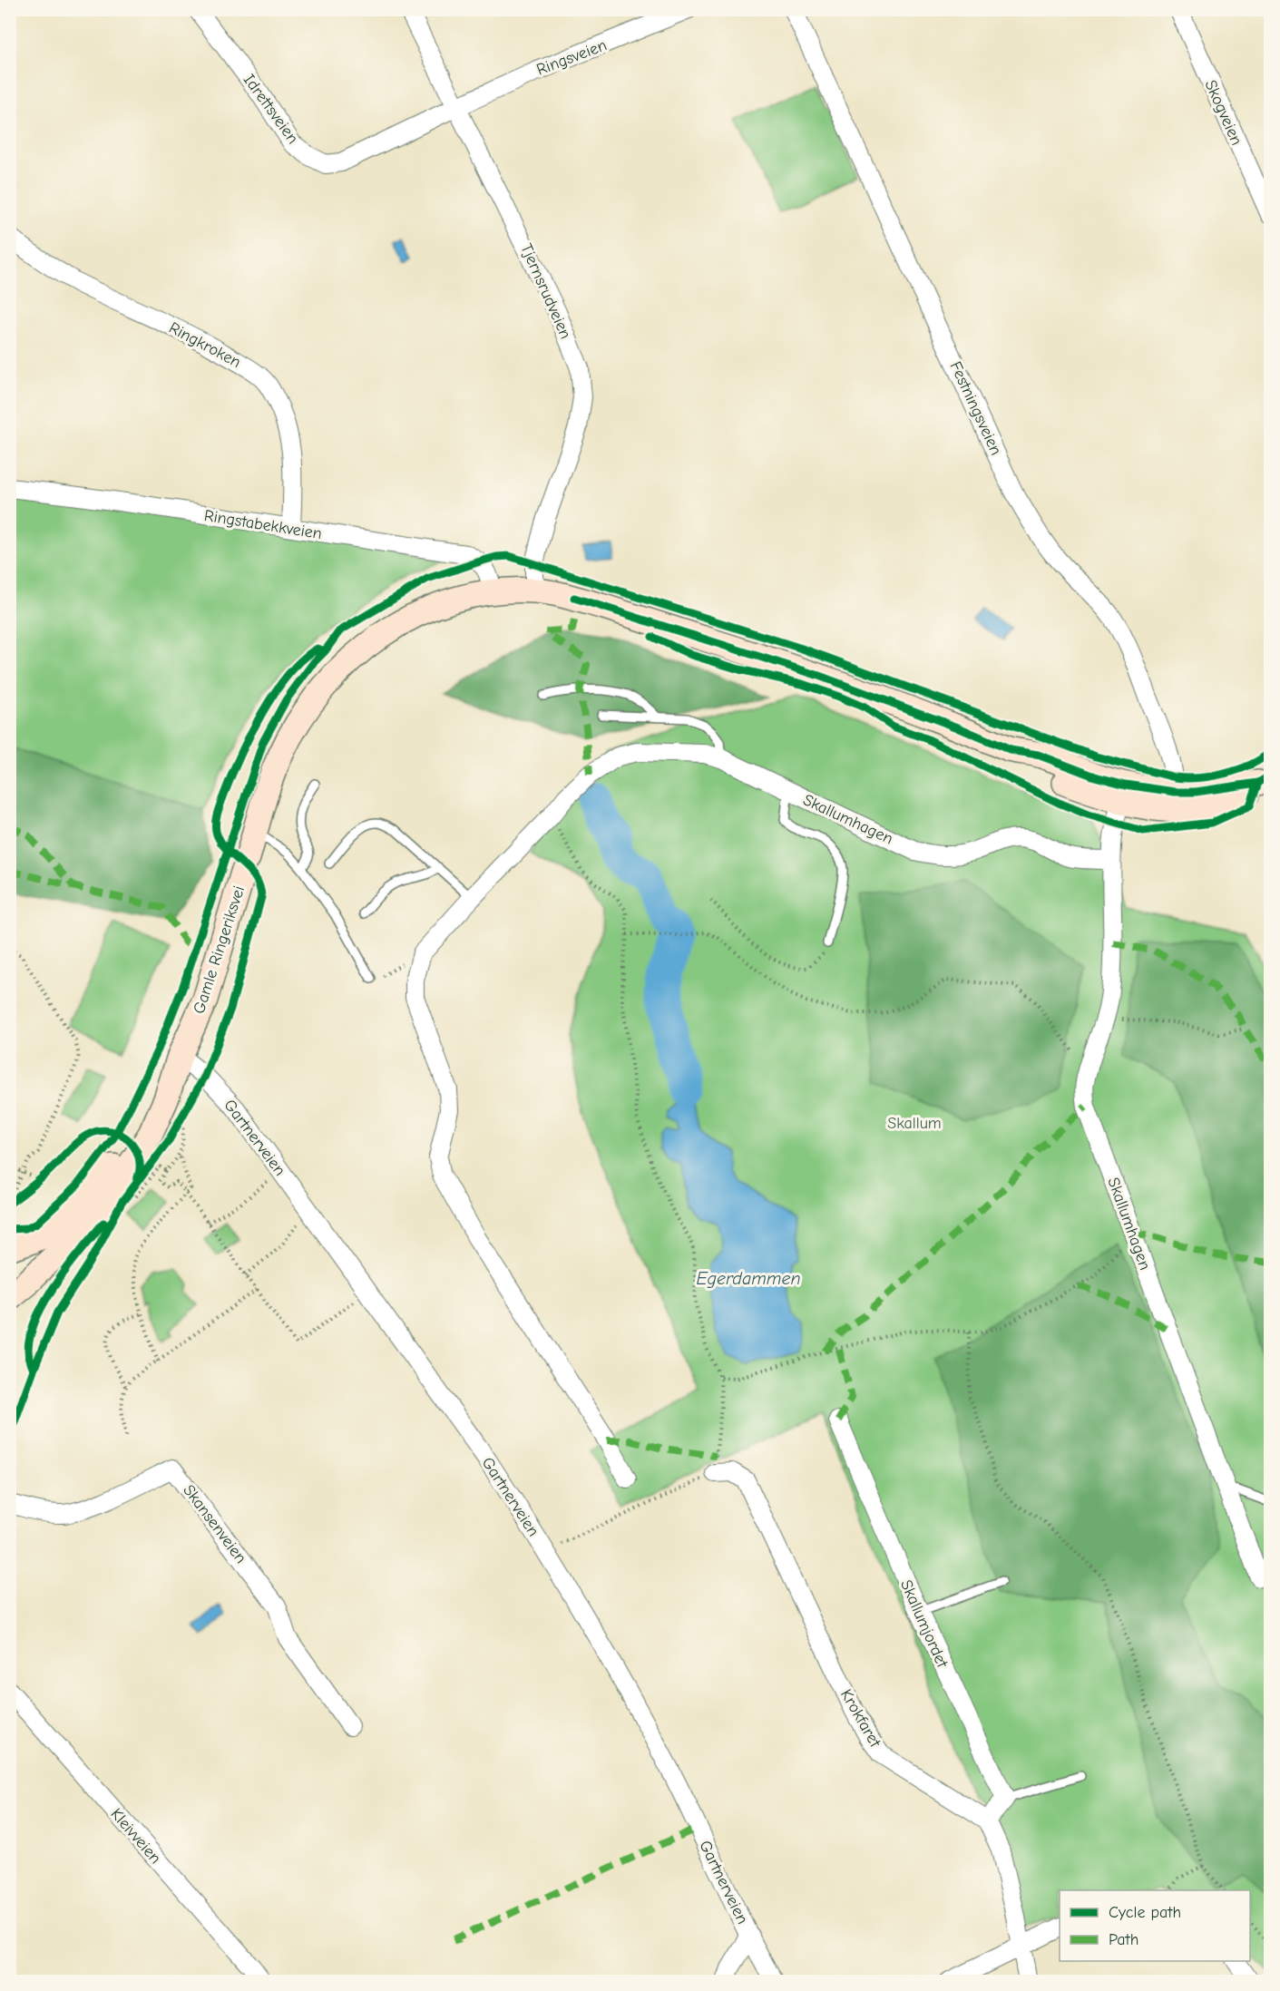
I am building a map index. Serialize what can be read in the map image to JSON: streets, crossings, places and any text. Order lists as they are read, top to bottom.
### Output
{
  "streets": {
    "main road": ["Gamle Ringeriksvei"],
    "street": [
      "Ringsveien",
      "Idrettsveien",
      "Skogveien",
      "Tjernsrudveien",
      "Ringkroken",
      "Festningsveien",
      "Ringstabekkveien",
      "Skallumhagen",
      "Gartnerveien",
      "Skansenveien",
      "Skallumjordet",
      "Krokfaret",
      "Kleivveien"
    ]
  },
  "crossings": [
    ["Ringsveien", "Idrettsveien"],
    ["Ringsveien", "Tjernsrudveien"],
    ["Idrettsveien", "Tjernsrudveien"],
    ["Tjernsrudveien", "Gamle Ringeriksvei"],
    ["Ringkroken", "Ringstabekkveien"],
    ["Festningsveien", "Gamle Ringeriksvei"],
    ["Ringstabekkveien", "Gamle Ringeriksvei"],
    ["Skallumhagen", "Gamle Ringeriksvei"],
    ["Gamle Ringeriksvei", "Gartnerveien"]
  ],
  "water": ["Egerdammen"],
  "parks": ["Skallum"],
  "legend": ["Cycle path", "Path"]
}
